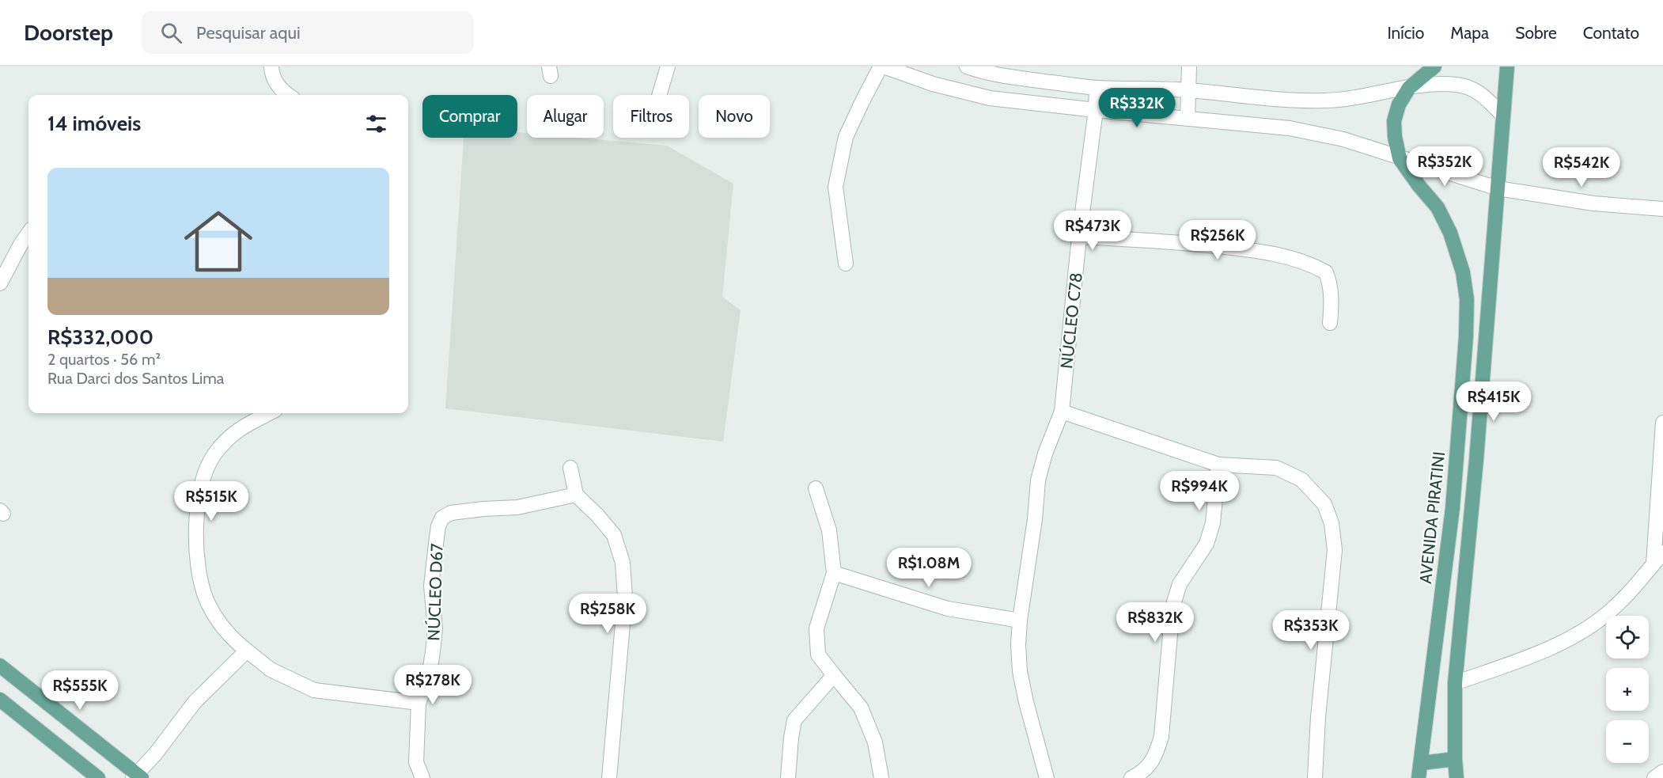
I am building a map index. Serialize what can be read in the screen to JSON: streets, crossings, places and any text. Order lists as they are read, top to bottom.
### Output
{
  "streets": {
    "main road": ["AVENIDA PIRATINI"],
    "street": ["NÚCLEO C78", "NÚCLEO D67"]
  },
  "page": {
    "header": "Doorstep",
    "search": "Pesquisar aqui",
    "nav": [
      "Início",
      "Mapa",
      "Sobre",
      "Contato"
    ],
    "price": [
      "R$332K",
      "R$352K",
      "R$542K",
      "R$473K",
      "R$256K",
      "R$415K",
      "R$994K",
      "R$515K",
      "R$1.08M",
      "R$258K",
      "R$832K",
      "R$353K",
      "R$278K",
      "R$555K"
    ],
    "chip": [
      "Comprar",
      "Alugar",
      "Filtros",
      "Novo"
    ],
    "heading": "14 imóveis",
    "list": [
      {
        "name": "R$332,000",
        "note": "2 quartos · 56 m² · Rua Darci dos Santos Lima"
      }
    ],
    "map_buttons": ["+", "−"]
  }
}
